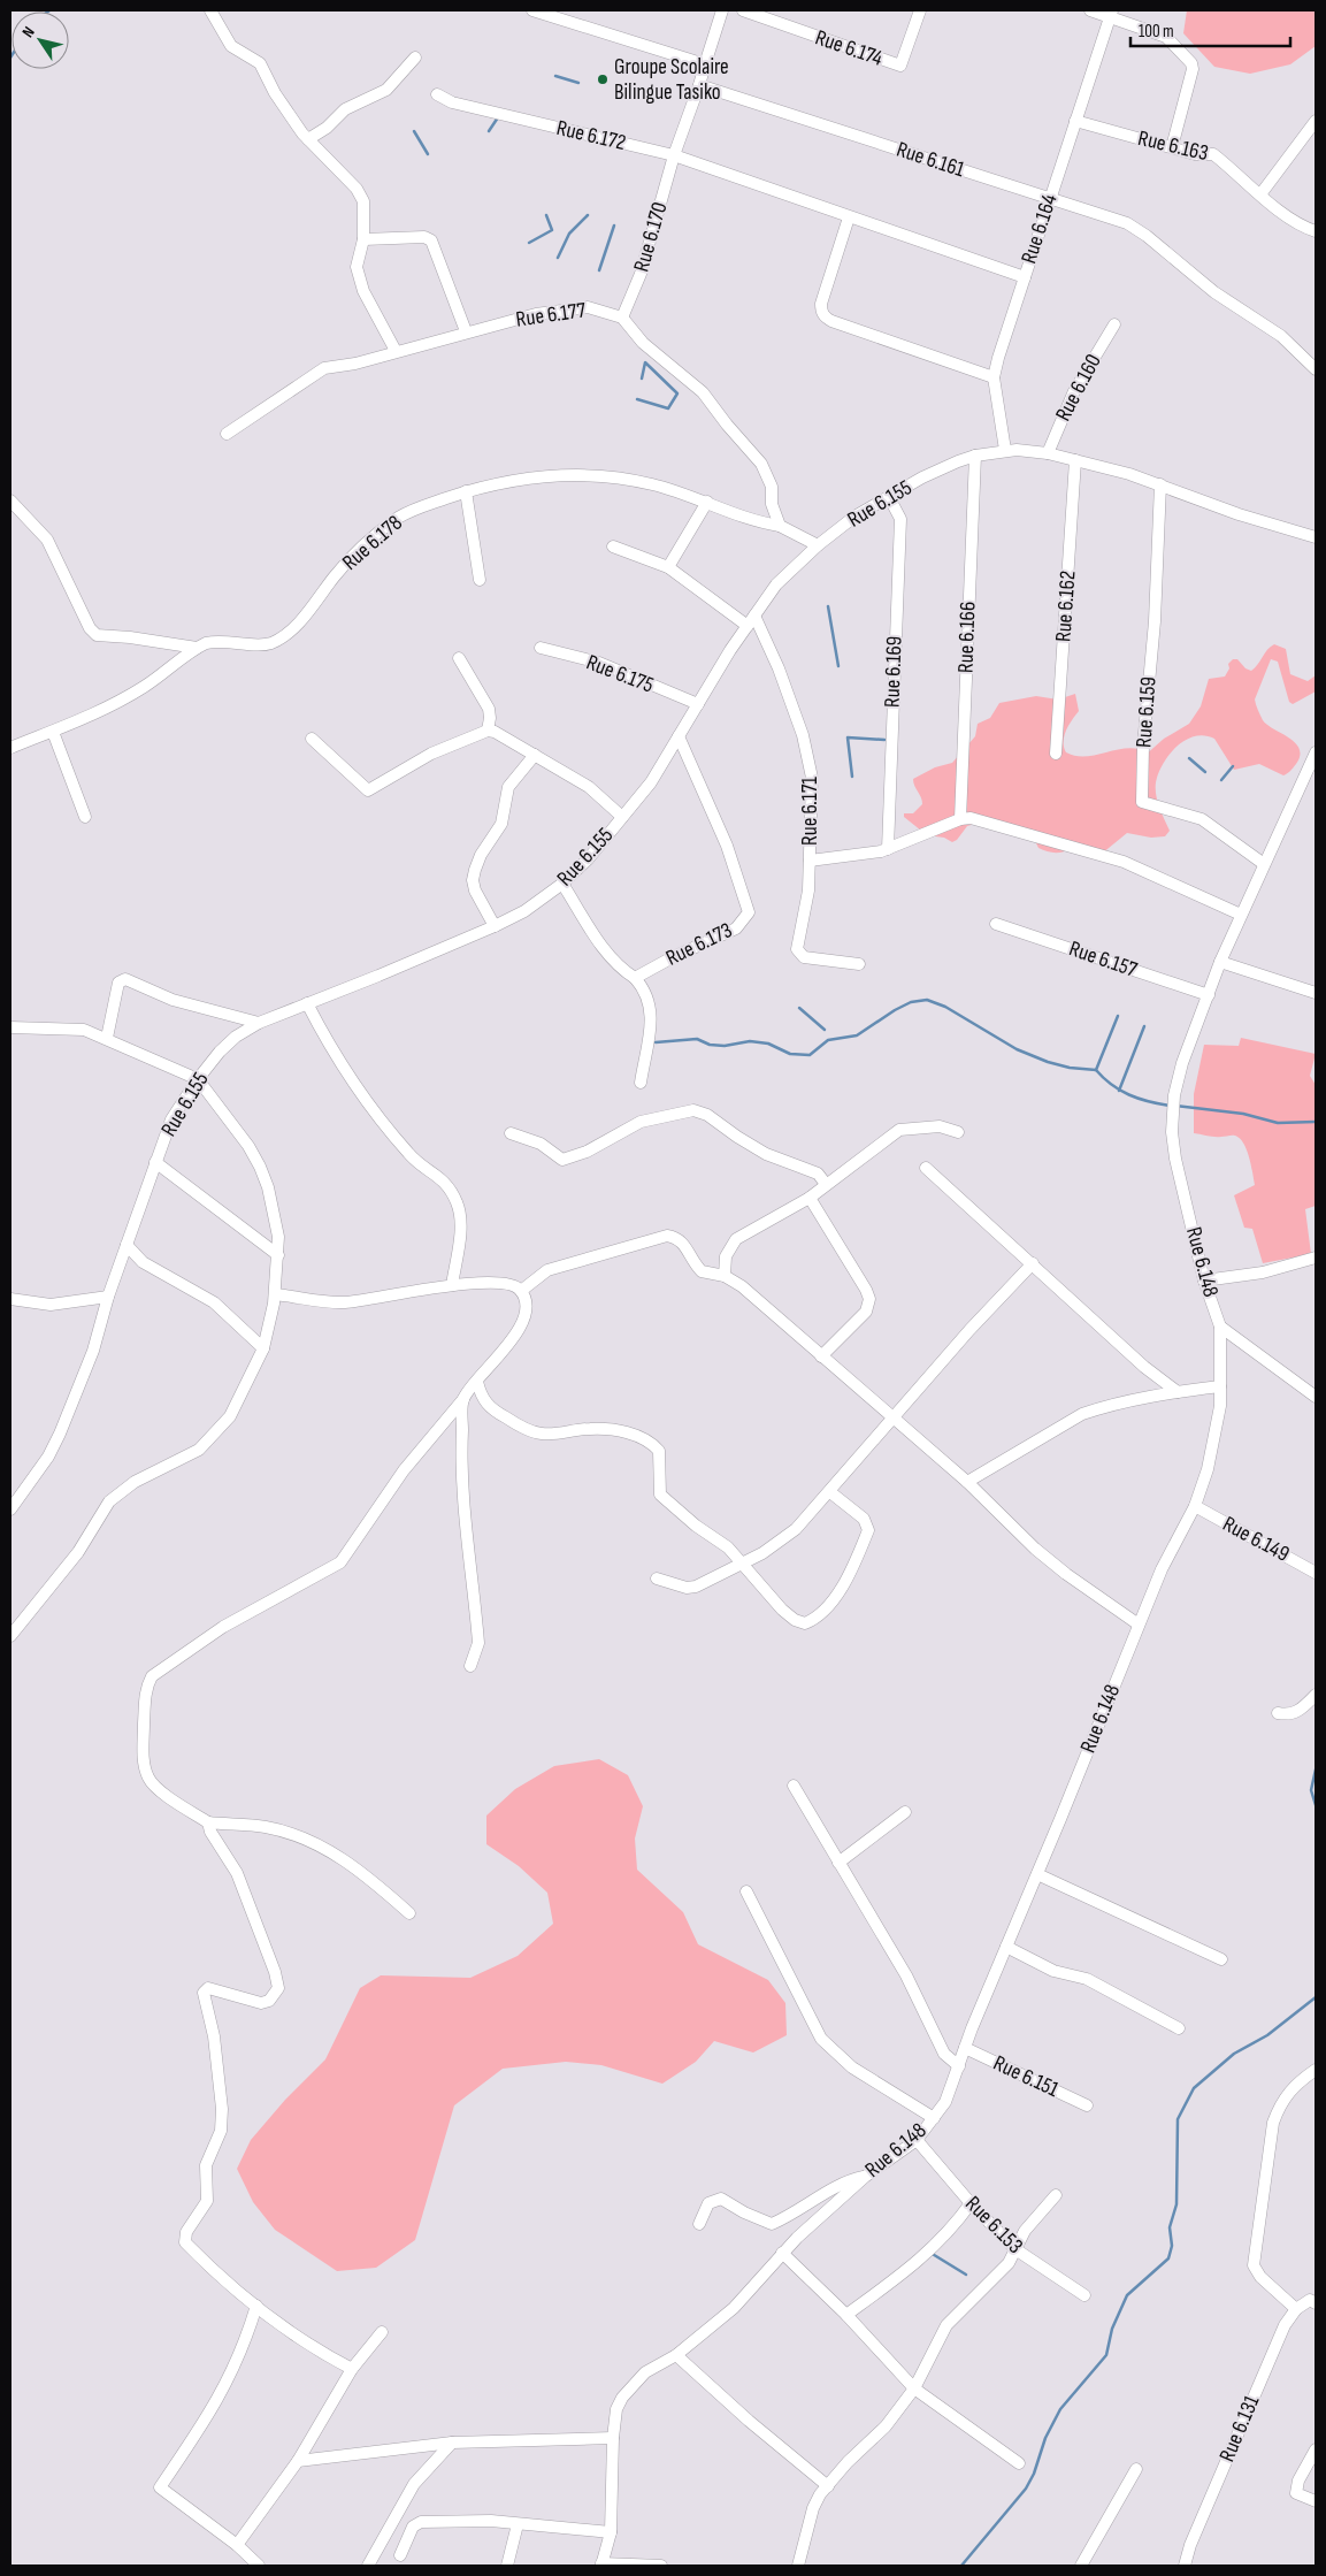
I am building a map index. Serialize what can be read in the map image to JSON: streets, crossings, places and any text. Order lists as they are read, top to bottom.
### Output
{
  "streets": {
    "street": [
      "Rue 6.174",
      "Rue 6.172",
      "Rue 6.163",
      "Rue 6.161",
      "Rue 6.164",
      "Rue 6.170",
      "Rue 6.177",
      "Rue 6.160",
      "Rue 6.155",
      "Rue 6.178",
      "Rue 6.162",
      "Rue 6.166",
      "Rue 6.169",
      "Rue 6.175",
      "Rue 6.159",
      "Rue 6.171",
      "Rue 6.173",
      "Rue 6.157",
      "Rue 6.148",
      "Rue 6.149",
      "Rue 6.151",
      "Rue 6.153",
      "Rue 6.131"
    ]
  },
  "crossings": [
    ["Rue 6.172", "Rue 6.164"],
    ["Rue 6.172", "Rue 6.170"],
    ["Rue 6.163", "Rue 6.164"],
    ["Rue 6.161", "Rue 6.164"],
    ["Rue 6.164", "Rue 6.155"],
    ["Rue 6.170", "Rue 6.177"],
    ["Rue 6.160", "Rue 6.155"],
    ["Rue 6.155", "Rue 6.162"],
    ["Rue 6.155", "Rue 6.166"],
    ["Rue 6.155", "Rue 6.169"],
    ["Rue 6.155", "Rue 6.175"],
    ["Rue 6.155", "Rue 6.159"],
    ["Rue 6.155", "Rue 6.171"],
    ["Rue 6.155", "Rue 6.173"],
    ["Rue 6.159", "Rue 6.148"],
    ["Rue 6.157", "Rue 6.148"],
    ["Rue 6.148", "Rue 6.149"],
    ["Rue 6.148", "Rue 6.151"],
    ["Rue 6.148", "Rue 6.153"]
  ],
  "places": ["Groupe Scolaire Bilingue Tasiko"],
  "scale_bar": "100 m",
  "north": "top left"
}
